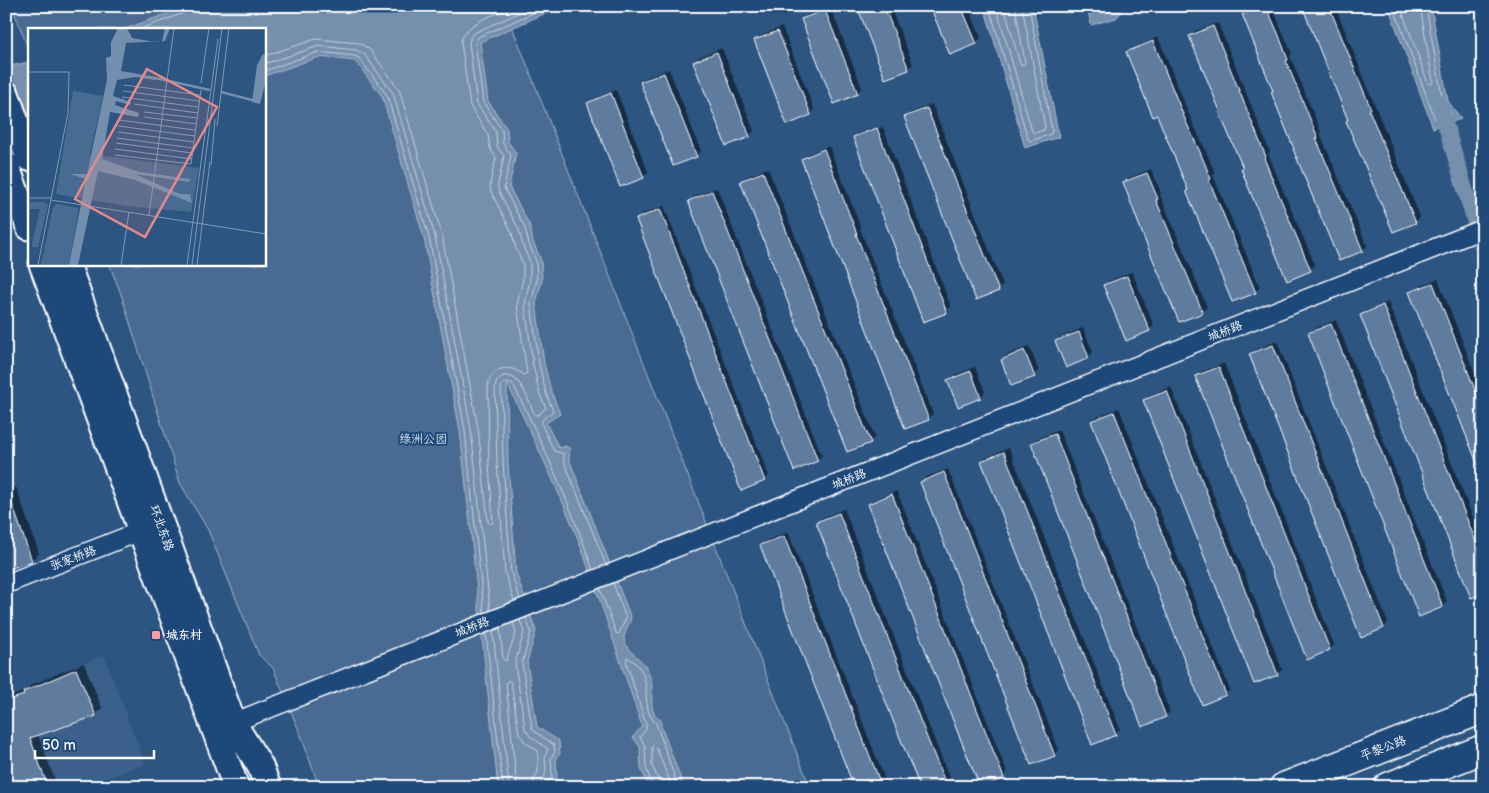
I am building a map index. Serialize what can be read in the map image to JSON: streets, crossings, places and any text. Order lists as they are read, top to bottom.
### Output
{
  "streets": {
    "main road": ["环北东路", "平黎公路"],
    "street": ["城桥路", "张家桥路"]
  },
  "crossings": [
    ["城桥路", "环北东路"],
    ["环北东路", "张家桥路"]
  ],
  "parks": ["绿洲公园"],
  "places": {
    "transit": ["城东村"]
  },
  "scale_bar": "50 m"
}
